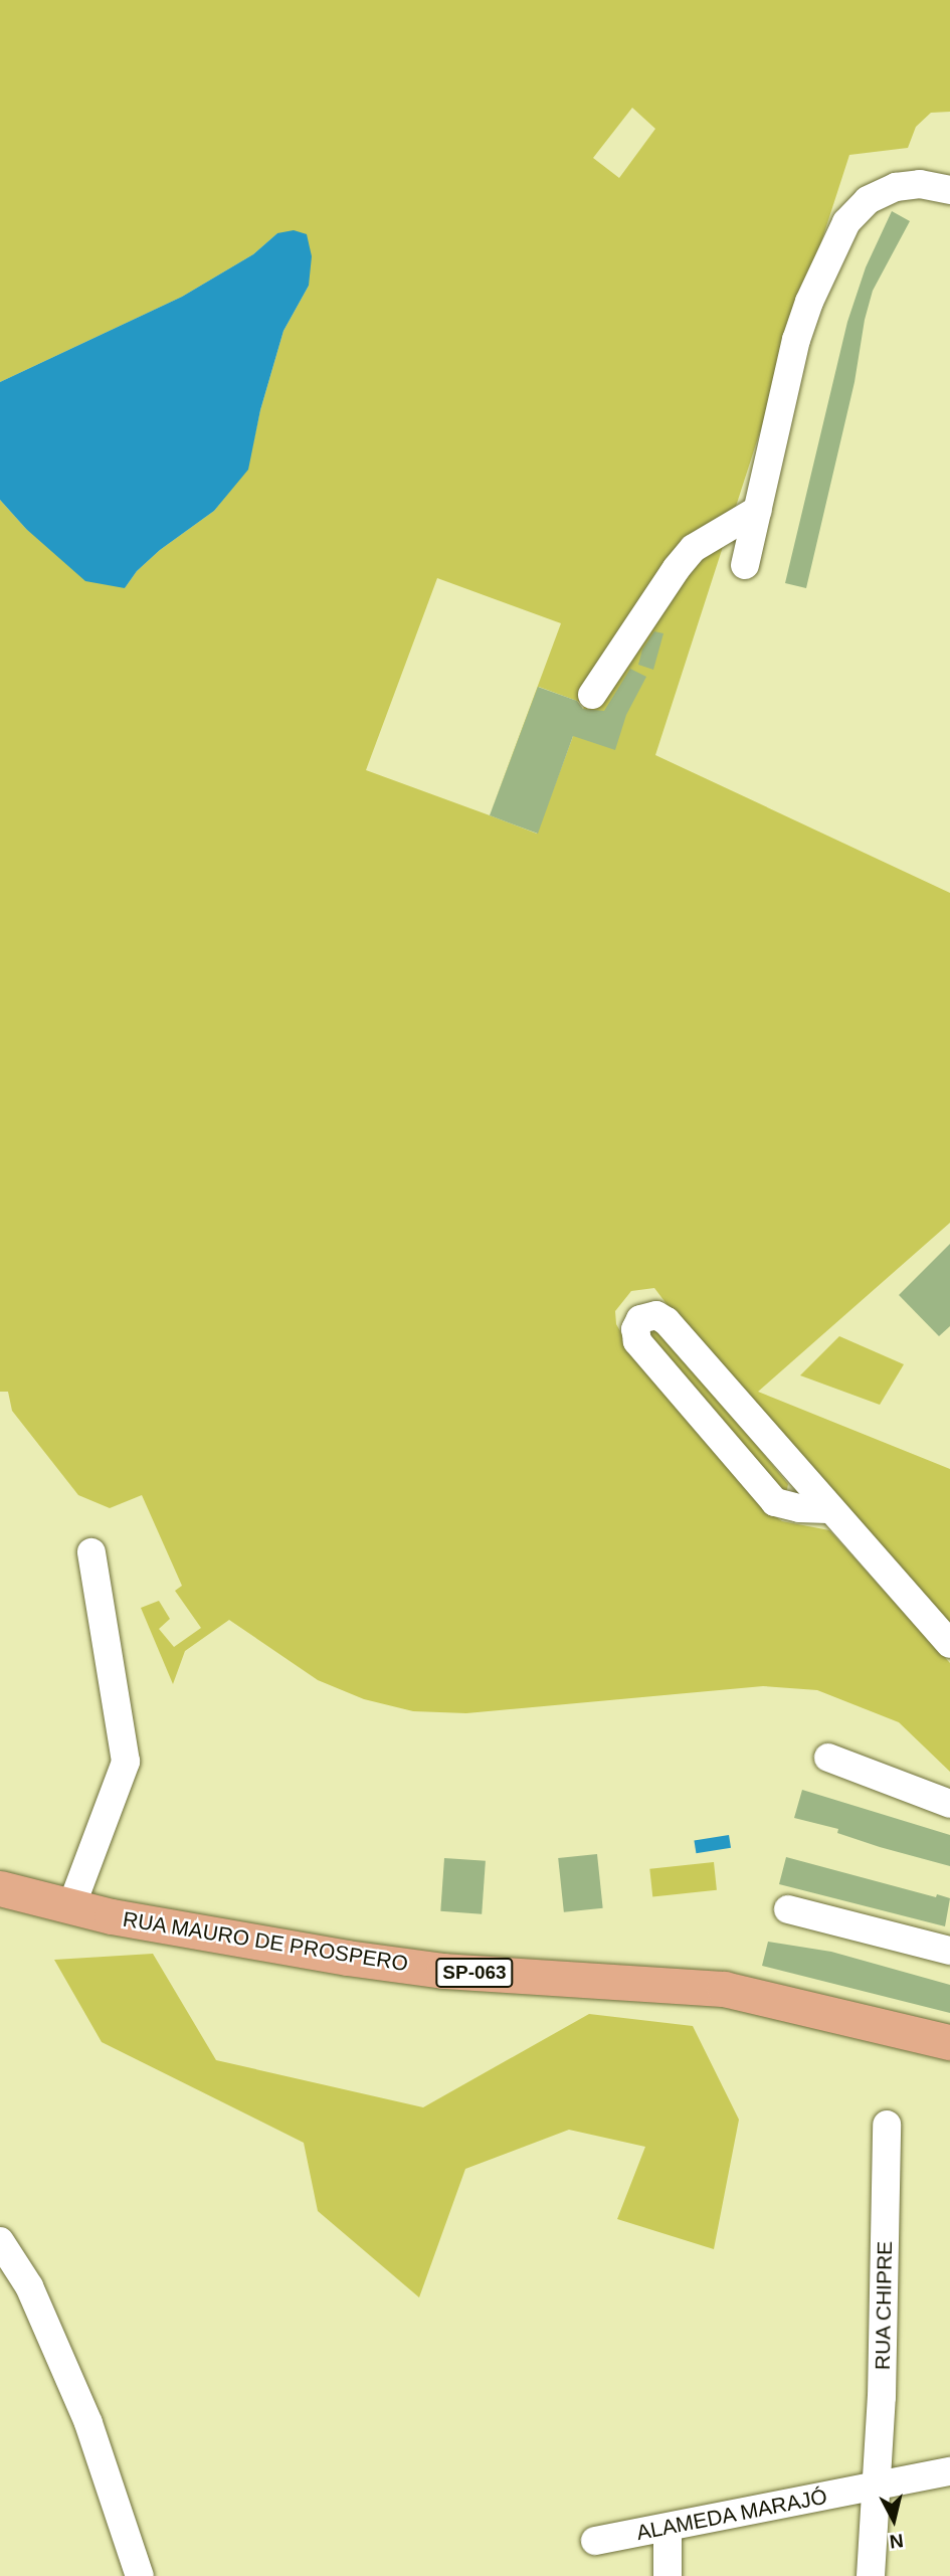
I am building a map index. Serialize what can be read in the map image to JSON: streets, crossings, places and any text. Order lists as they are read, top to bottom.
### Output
{
  "streets": {
    "main road": ["RUA MAURO DE PROSPERO", "SP-063"],
    "street": ["RUA CHIPRE", "ALAMEDA MARAJÓ"]
  },
  "crossings": [
    ["RUA CHIPRE", "ALAMEDA MARAJÓ"]
  ],
  "north": "bottom"
}
